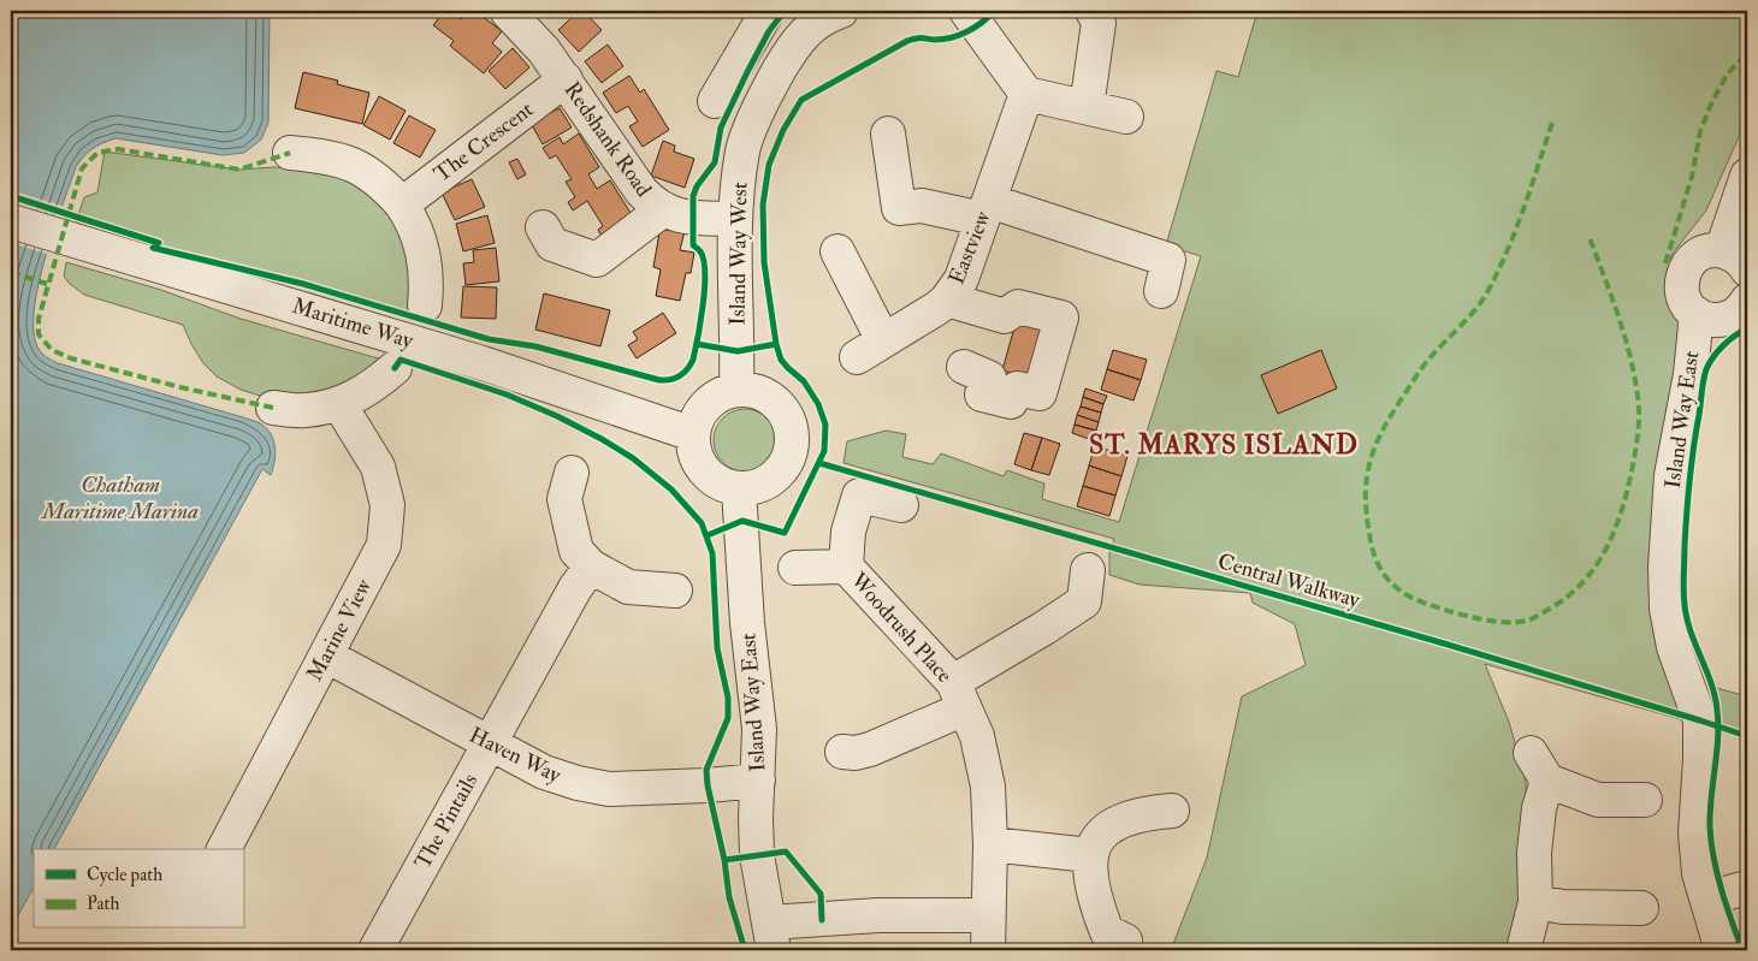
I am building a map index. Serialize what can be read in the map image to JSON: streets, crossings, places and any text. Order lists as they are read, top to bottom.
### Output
{
  "streets": {
    "street": [
      "Redshank Road",
      "The Crescent",
      "Eastview",
      "Island Way West",
      "Maritime Way",
      "Island Way East",
      "Woodrush Place",
      "Marine View",
      "Haven Way",
      "The Pintails"
    ],
    "cycle path": ["Central Walkway"]
  },
  "crossings": [
    ["Redshank Road", "The Crescent"],
    ["Redshank Road", "Island Way West"],
    ["Island Way West", "Maritime Way"],
    ["Island Way West", "Island Way East"],
    ["Maritime Way", "Island Way East"],
    ["Island Way East", "Haven Way"],
    ["Marine View", "Haven Way"],
    ["Haven Way", "The Pintails"]
  ],
  "districts": ["ST. MARYS ISLAND"],
  "water": ["Chatham Maritime Marina"],
  "legend": ["Cycle path", "Path"]
}
